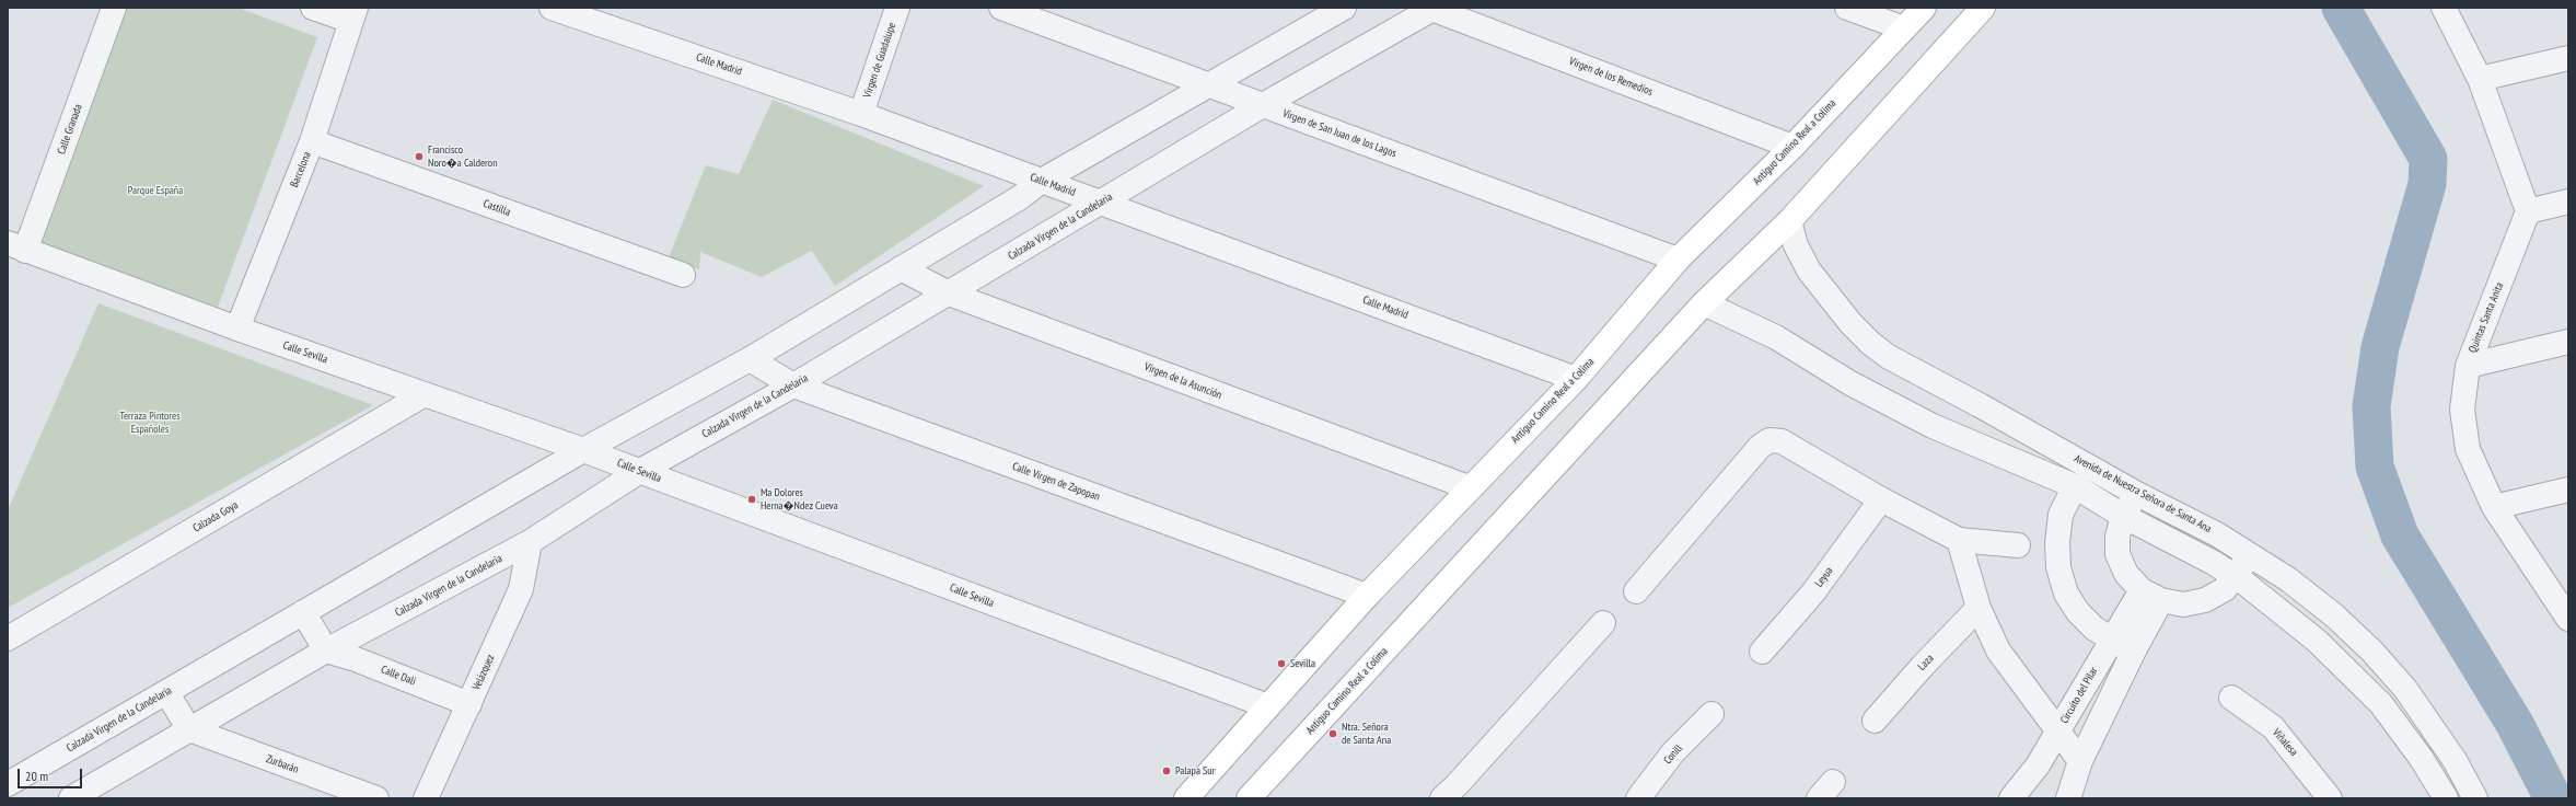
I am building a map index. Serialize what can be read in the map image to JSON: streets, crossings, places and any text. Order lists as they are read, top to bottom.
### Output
{
  "streets": {
    "main road": ["Antiguo Camino Real a Colima"],
    "street": [
      "Virgen de Guadalupe",
      "Calle Madrid",
      "Virgen de los Remedios",
      "Calle Granada",
      "Virgen de San Juan de los Lagos",
      "Barcelona",
      "Castilla",
      "Calzada Virgen de la Candelaria",
      "Quintas Santa Anita",
      "Calle Sevilla",
      "Virgen de la Asunción",
      "Calle Virgen de Zapopan",
      "Avenida de Nuestra Señora de Santa Ana",
      "Calzada Goya",
      "Leyua",
      "Laza",
      "Velázquez",
      "Calle Dali",
      "Circuito del Pilar",
      "Viñalesa",
      "Conill",
      "Zurbarán"
    ]
  },
  "crossings": [
    ["Virgen de Guadalupe", "Calle Madrid"],
    ["Calle Madrid", "Antiguo Camino Real a Colima"],
    ["Calle Madrid", "Calzada Virgen de la Candelaria"],
    ["Virgen de los Remedios", "Antiguo Camino Real a Colima"],
    ["Virgen de los Remedios", "Calzada Virgen de la Candelaria"],
    ["Calle Granada", "Calle Sevilla"],
    ["Virgen de San Juan de los Lagos", "Antiguo Camino Real a Colima"],
    ["Virgen de San Juan de los Lagos", "Calzada Virgen de la Candelaria"],
    ["Antiguo Camino Real a Colima", "Calle Sevilla"],
    ["Antiguo Camino Real a Colima", "Virgen de la Asunción"],
    ["Antiguo Camino Real a Colima", "Calle Virgen de Zapopan"],
    ["Antiguo Camino Real a Colima", "Avenida de Nuestra Señora de Santa Ana"],
    ["Barcelona", "Castilla"],
    ["Barcelona", "Calle Sevilla"],
    ["Calzada Virgen de la Candelaria", "Calle Sevilla"],
    ["Calzada Virgen de la Candelaria", "Virgen de la Asunción"],
    ["Calzada Virgen de la Candelaria", "Calle Virgen de Zapopan"],
    ["Calzada Virgen de la Candelaria", "Velázquez"],
    ["Calzada Virgen de la Candelaria", "Calle Dali"],
    ["Calzada Virgen de la Candelaria", "Zurbarán"],
    ["Calle Sevilla", "Calzada Goya"],
    ["Velázquez", "Calle Dali"]
  ],
  "parks": ["Parque España", "Terraza Pintores Españoles"],
  "places": [
    "Francisco Noro�a Calderon",
    "Ma Dolores Herna�Ndez Cueva",
    "Sevilla",
    "Ntra. Señora de Santa Ana",
    "Palapa Sur"
  ],
  "scale_bar": "20 m"
}
